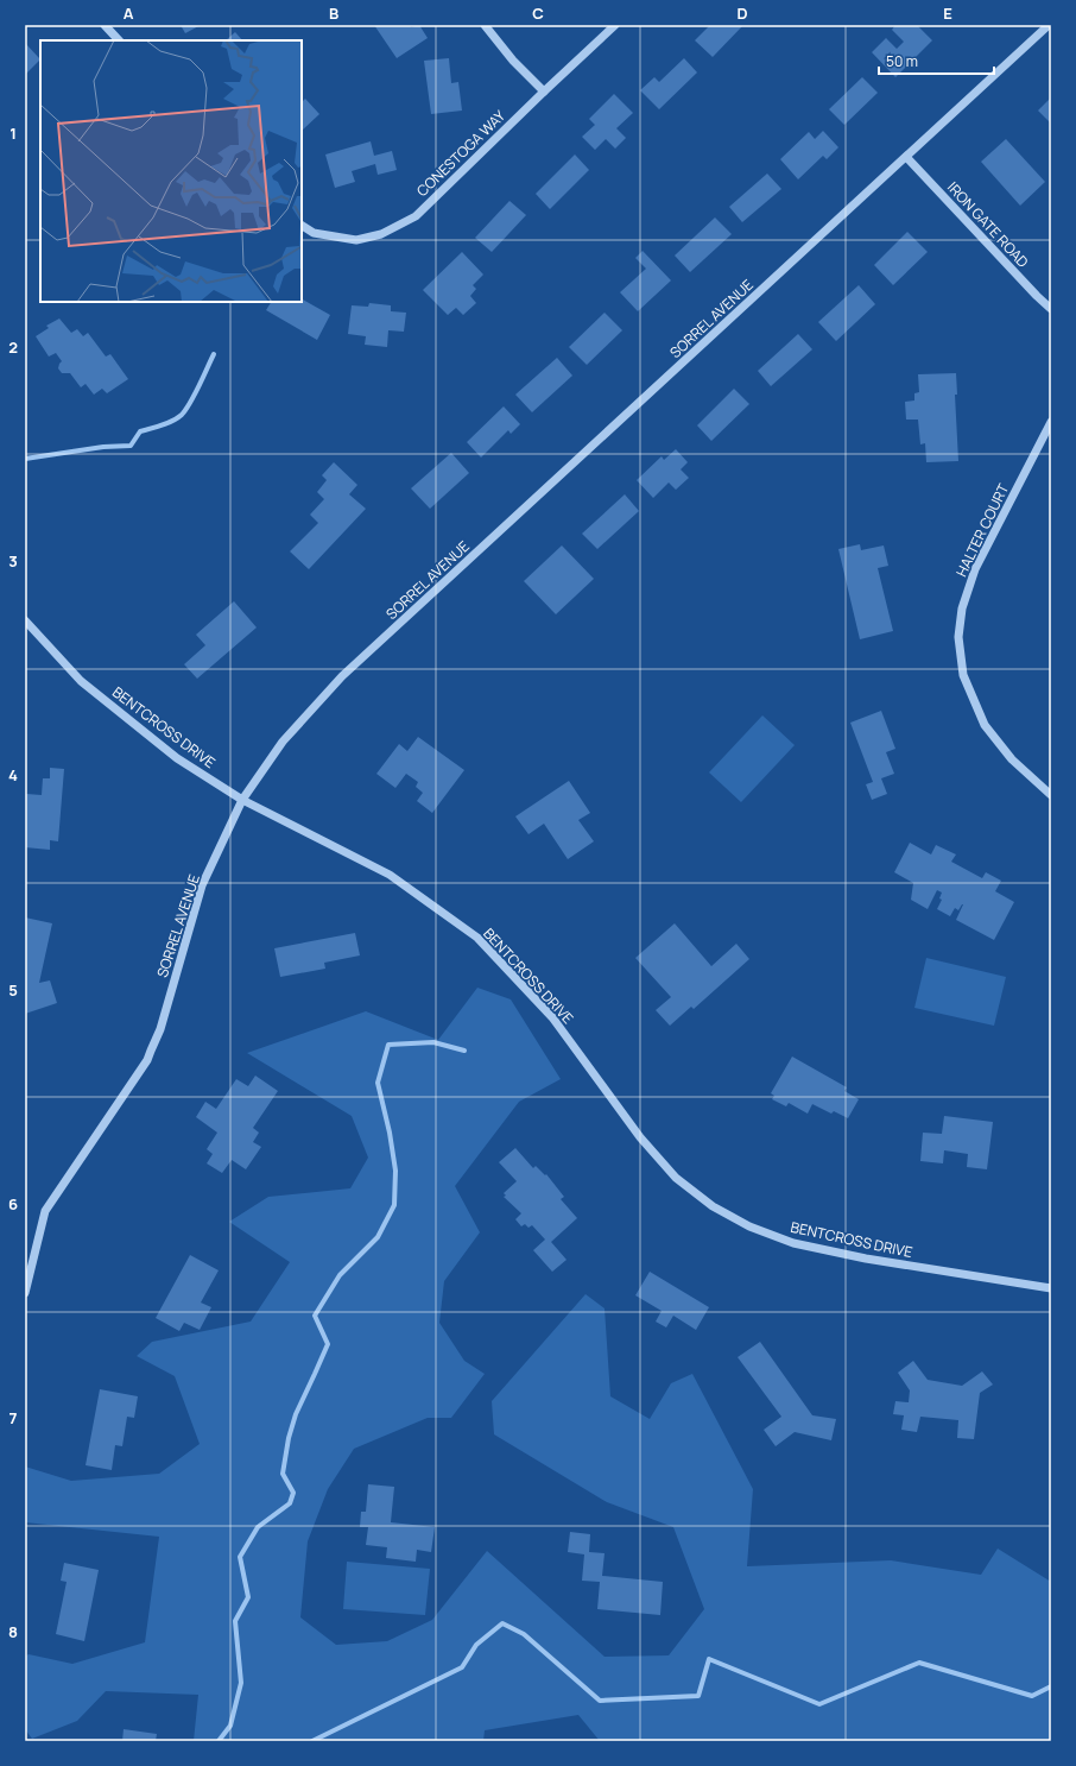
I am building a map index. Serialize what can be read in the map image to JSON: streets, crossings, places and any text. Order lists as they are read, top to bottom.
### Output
{
  "streets": {
    "street": [
      "CONESTOGA WAY",
      "IRON GATE ROAD",
      "SORREL AVENUE",
      "HALTER COURT",
      "BENTCROSS DRIVE"
    ]
  },
  "crossings": [
    ["IRON GATE ROAD", "SORREL AVENUE"],
    ["SORREL AVENUE", "BENTCROSS DRIVE"]
  ],
  "scale_bar": "50 m",
  "grid": {
    "columns": [
      "A",
      "B",
      "C",
      "D",
      "E"
    ],
    "rows": [
      "1",
      "2",
      "3",
      "4",
      "5",
      "6",
      "7",
      "8"
    ]
  }
}
